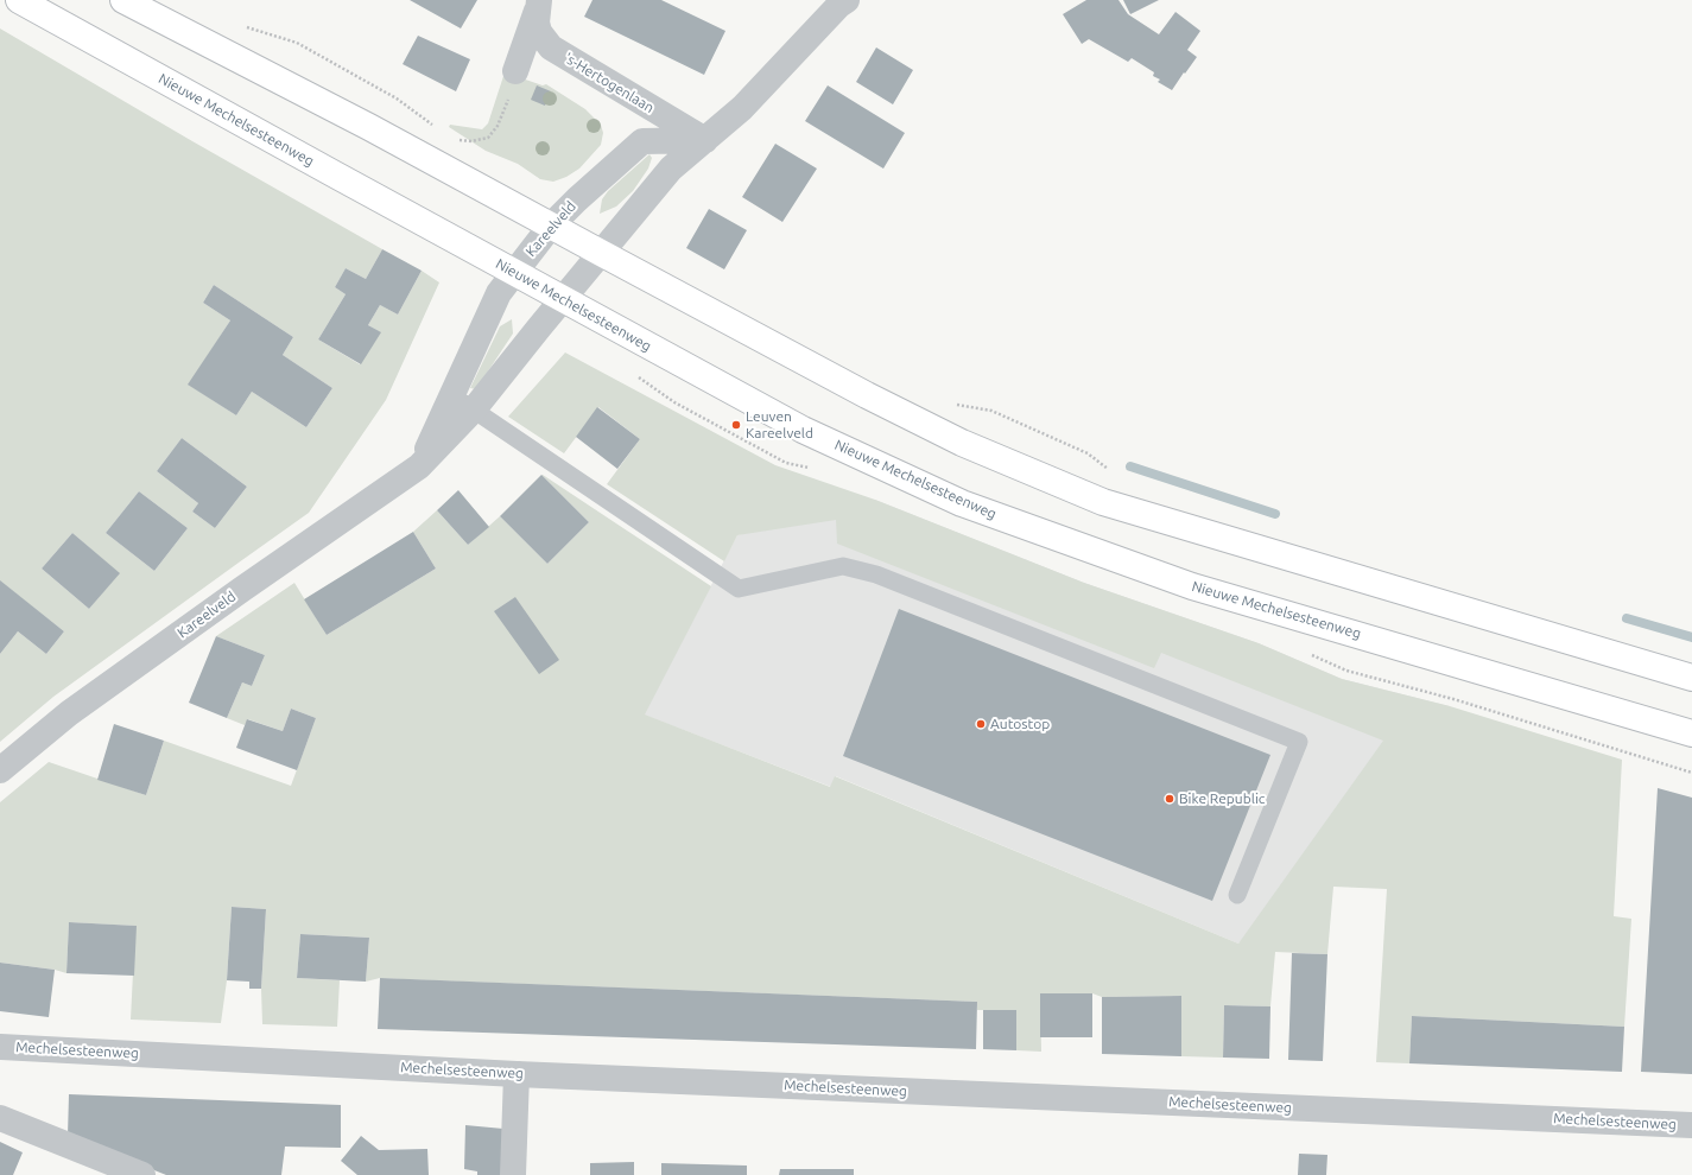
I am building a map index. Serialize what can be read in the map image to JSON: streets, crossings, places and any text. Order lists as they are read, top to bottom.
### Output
{
  "streets": {
    "main road": ["Nieuwe Mechelsesteenweg"],
    "street": ["'s-Hertogenlaan", "Kareelveld", "Mechelsesteenweg"]
  },
  "crossings": [
    ["'s-Hertogenlaan", "Kareelveld"],
    ["Nieuwe Mechelsesteenweg", "Kareelveld"]
  ],
  "places": ["Leuven Kareelveld", "Autostop", "Bike Republic"]
}
